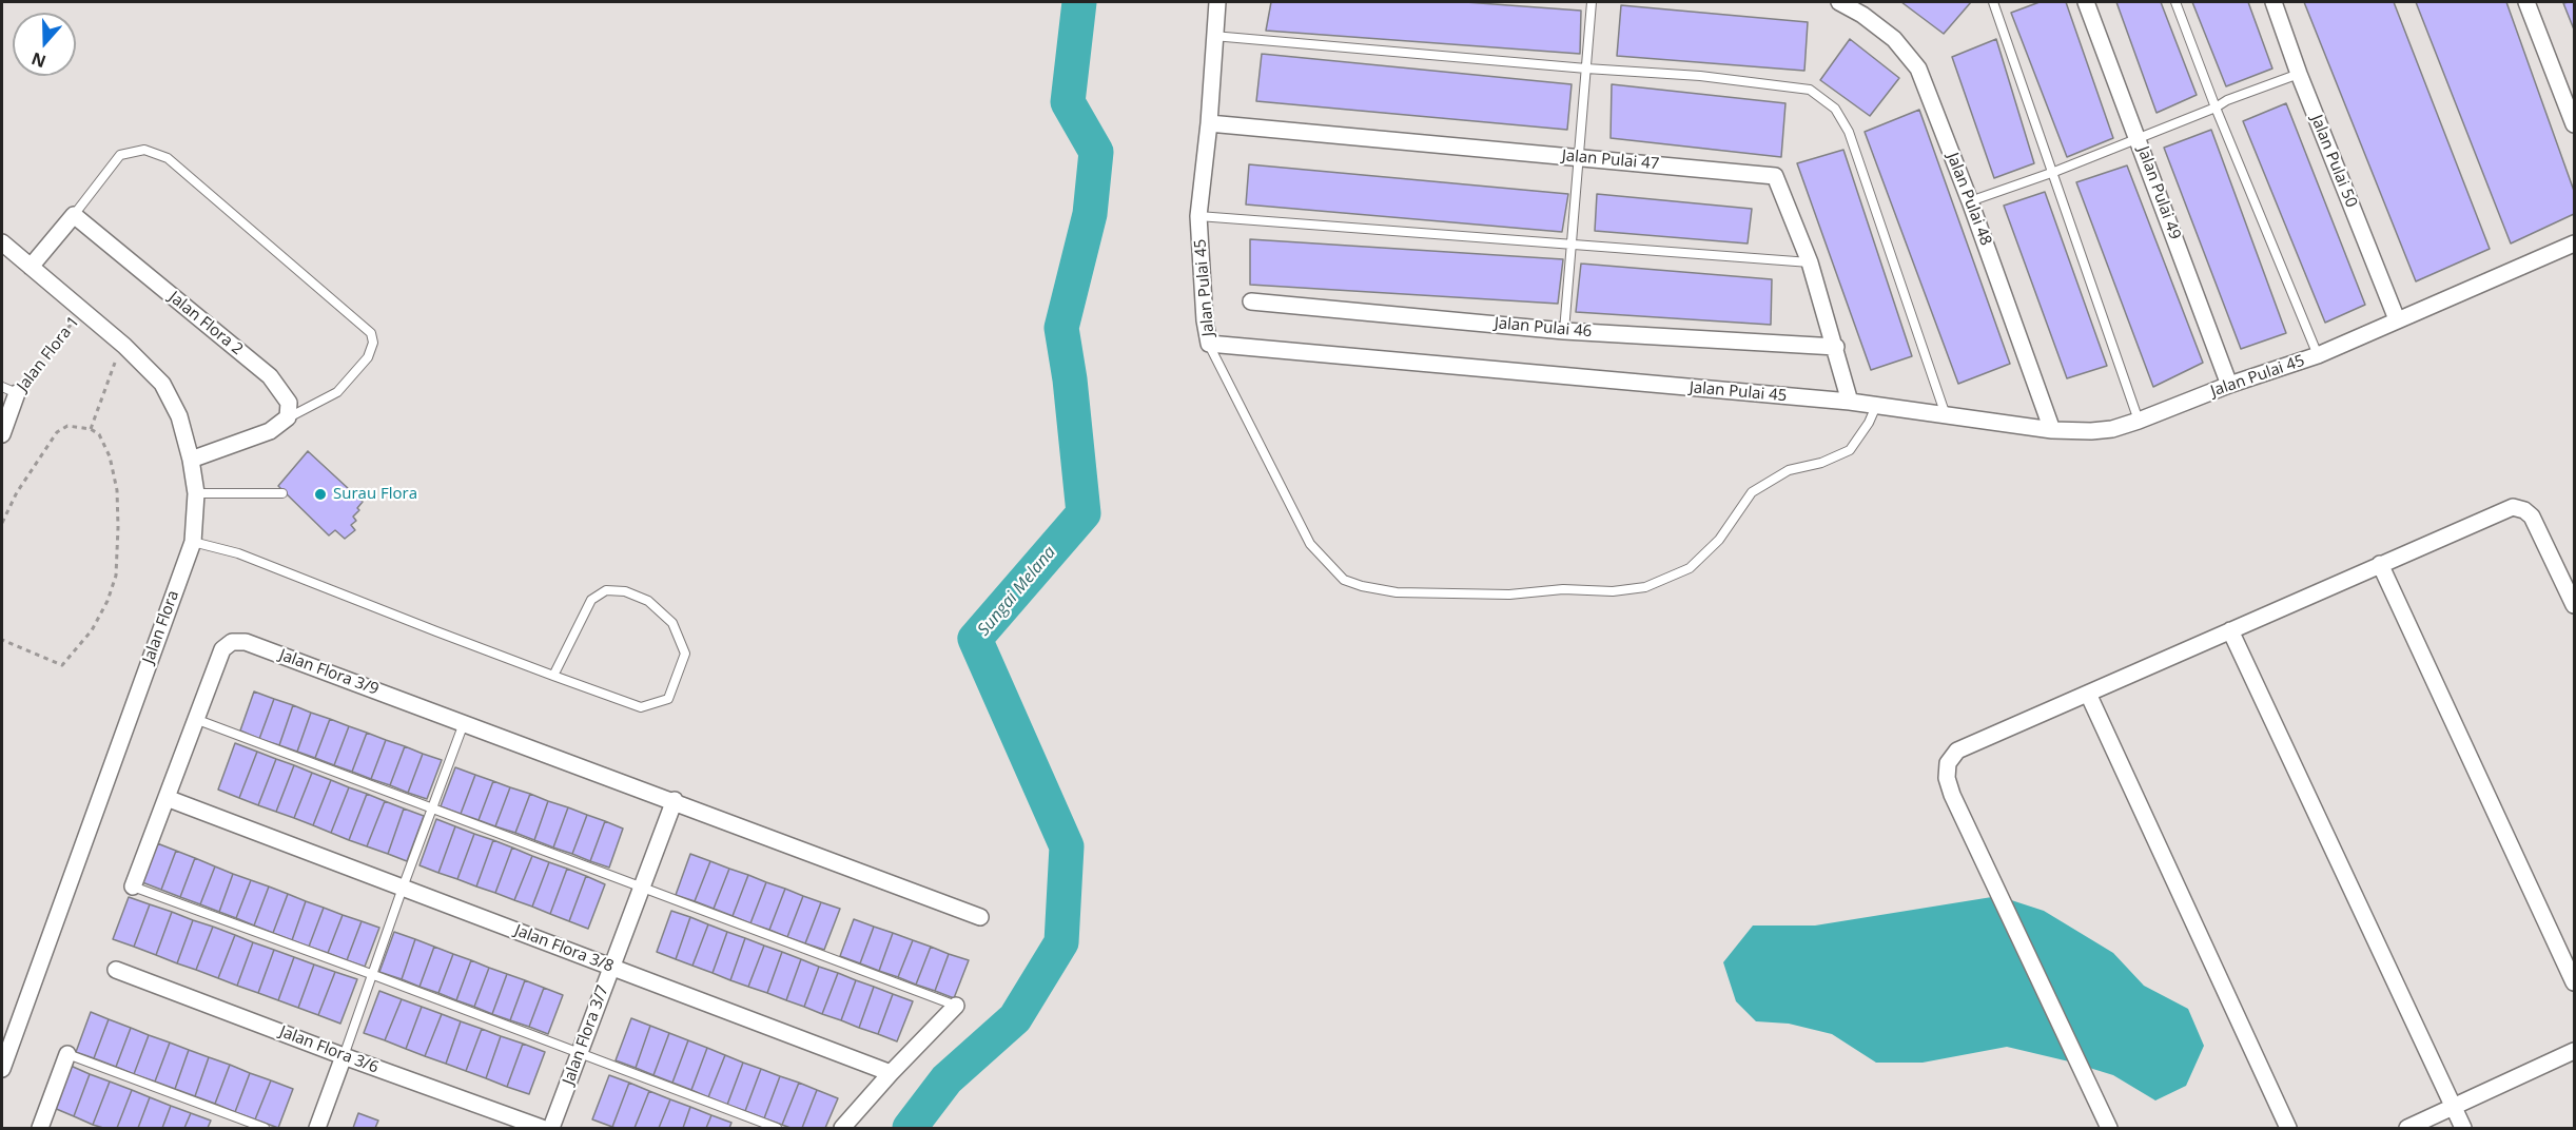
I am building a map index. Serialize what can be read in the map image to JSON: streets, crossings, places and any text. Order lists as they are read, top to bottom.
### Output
{
  "streets": {
    "street": [
      "Jalan Pulai 47",
      "Jalan Pulai 50",
      "Jalan Pulai 49",
      "Jalan Pulai 48",
      "Jalan Pulai 45",
      "Jalan Flora 2",
      "Jalan Pulai 46",
      "Jalan Flora 1",
      "Jalan Flora",
      "Jalan Flora 3/9",
      "Jalan Flora 3/8",
      "Jalan Flora 3/7",
      "Jalan Flora 3/6"
    ]
  },
  "crossings": [
    ["Jalan Pulai 47", "Jalan Pulai 45"],
    ["Jalan Pulai 47", "Jalan Pulai 46"],
    ["Jalan Pulai 50", "Jalan Pulai 45"],
    ["Jalan Pulai 49", "Jalan Pulai 45"],
    ["Jalan Pulai 48", "Jalan Pulai 45"],
    ["Jalan Flora 1", "Jalan Flora"],
    ["Jalan Flora 3/9", "Jalan Flora 3/8"],
    ["Jalan Flora 3/9", "Jalan Flora 3/7"],
    ["Jalan Flora 3/8", "Jalan Flora 3/7"]
  ],
  "water": ["Sungai Melana"],
  "places": ["Surau Flora"],
  "north": "bottom"
}
